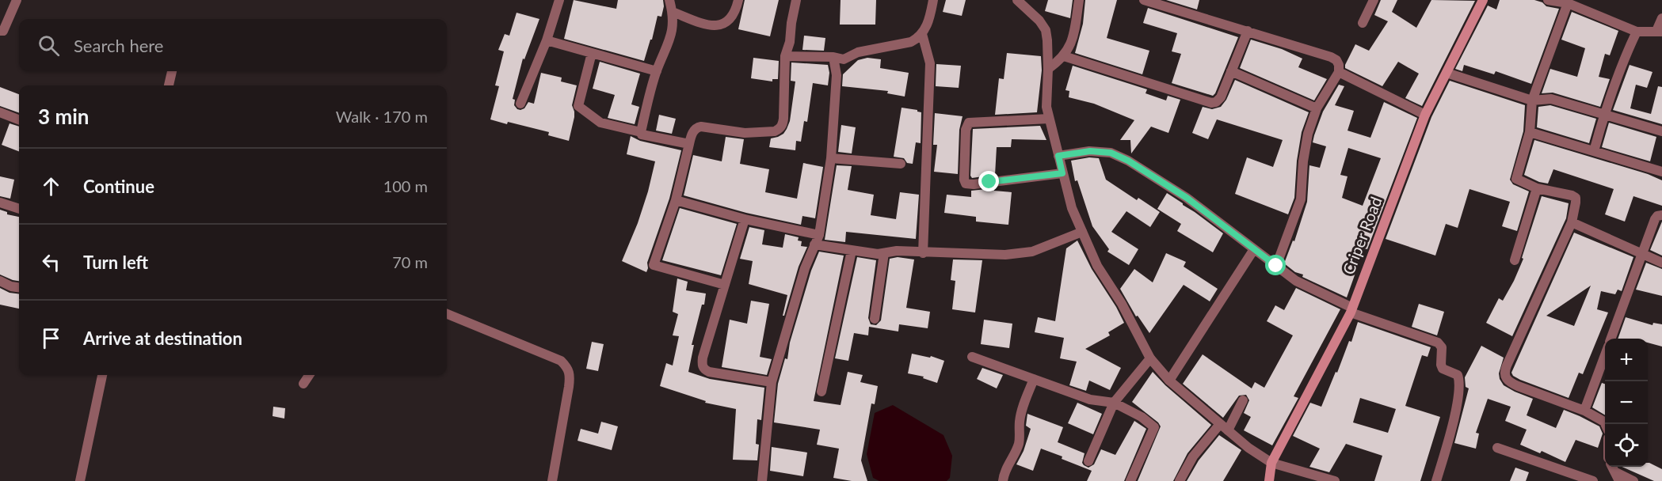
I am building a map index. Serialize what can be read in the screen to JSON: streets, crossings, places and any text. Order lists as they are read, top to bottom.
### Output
{
  "streets": {
    "main road": ["Criper Road"]
  },
  "page": {
    "search": "Search here",
    "heading": ["3 min", "Walk · 170 m"],
    "list": [
      ["Continue", "100 m"],
      ["Turn left", "70 m"],
      "Arrive at destination"
    ],
    "map_buttons": ["+", "−"]
  }
}
